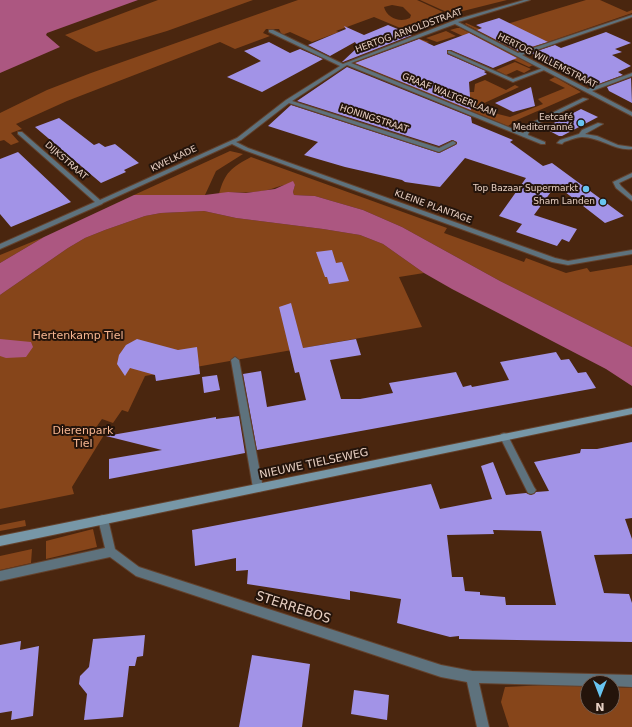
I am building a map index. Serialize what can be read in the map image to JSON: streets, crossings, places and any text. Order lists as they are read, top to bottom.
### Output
{
  "streets": {
    "main road": ["NIEUWE TIELSEWEG"],
    "street": [
      "HERTOG ARNOLDSTRAAT",
      "HERTOG WILLEMSTRAAT",
      "GRAAF WALTGERLAAN",
      "HONINGSTRAAT",
      "KWELKADE",
      "DIJKSTRAAT",
      "KLEINE PLANTAGE",
      "STERREBOS"
    ]
  },
  "crossings": [
    ["HERTOG ARNOLDSTRAAT", "HERTOG WILLEMSTRAAT"],
    ["HERTOG ARNOLDSTRAAT", "GRAAF WALTGERLAAN"],
    ["HERTOG ARNOLDSTRAAT", "KWELKADE"],
    ["GRAAF WALTGERLAAN", "KWELKADE"],
    ["HONINGSTRAAT", "KWELKADE"],
    ["KWELKADE", "DIJKSTRAAT"],
    ["KWELKADE", "KLEINE PLANTAGE"]
  ],
  "parks": ["Hertenkamp Tiel", "Dierenpark Tiel"],
  "places": ["Eetcafé Mediterranné", "Top Bazaar Supermarkt", "Sham Landen"],
  "north": "bottom"
}
